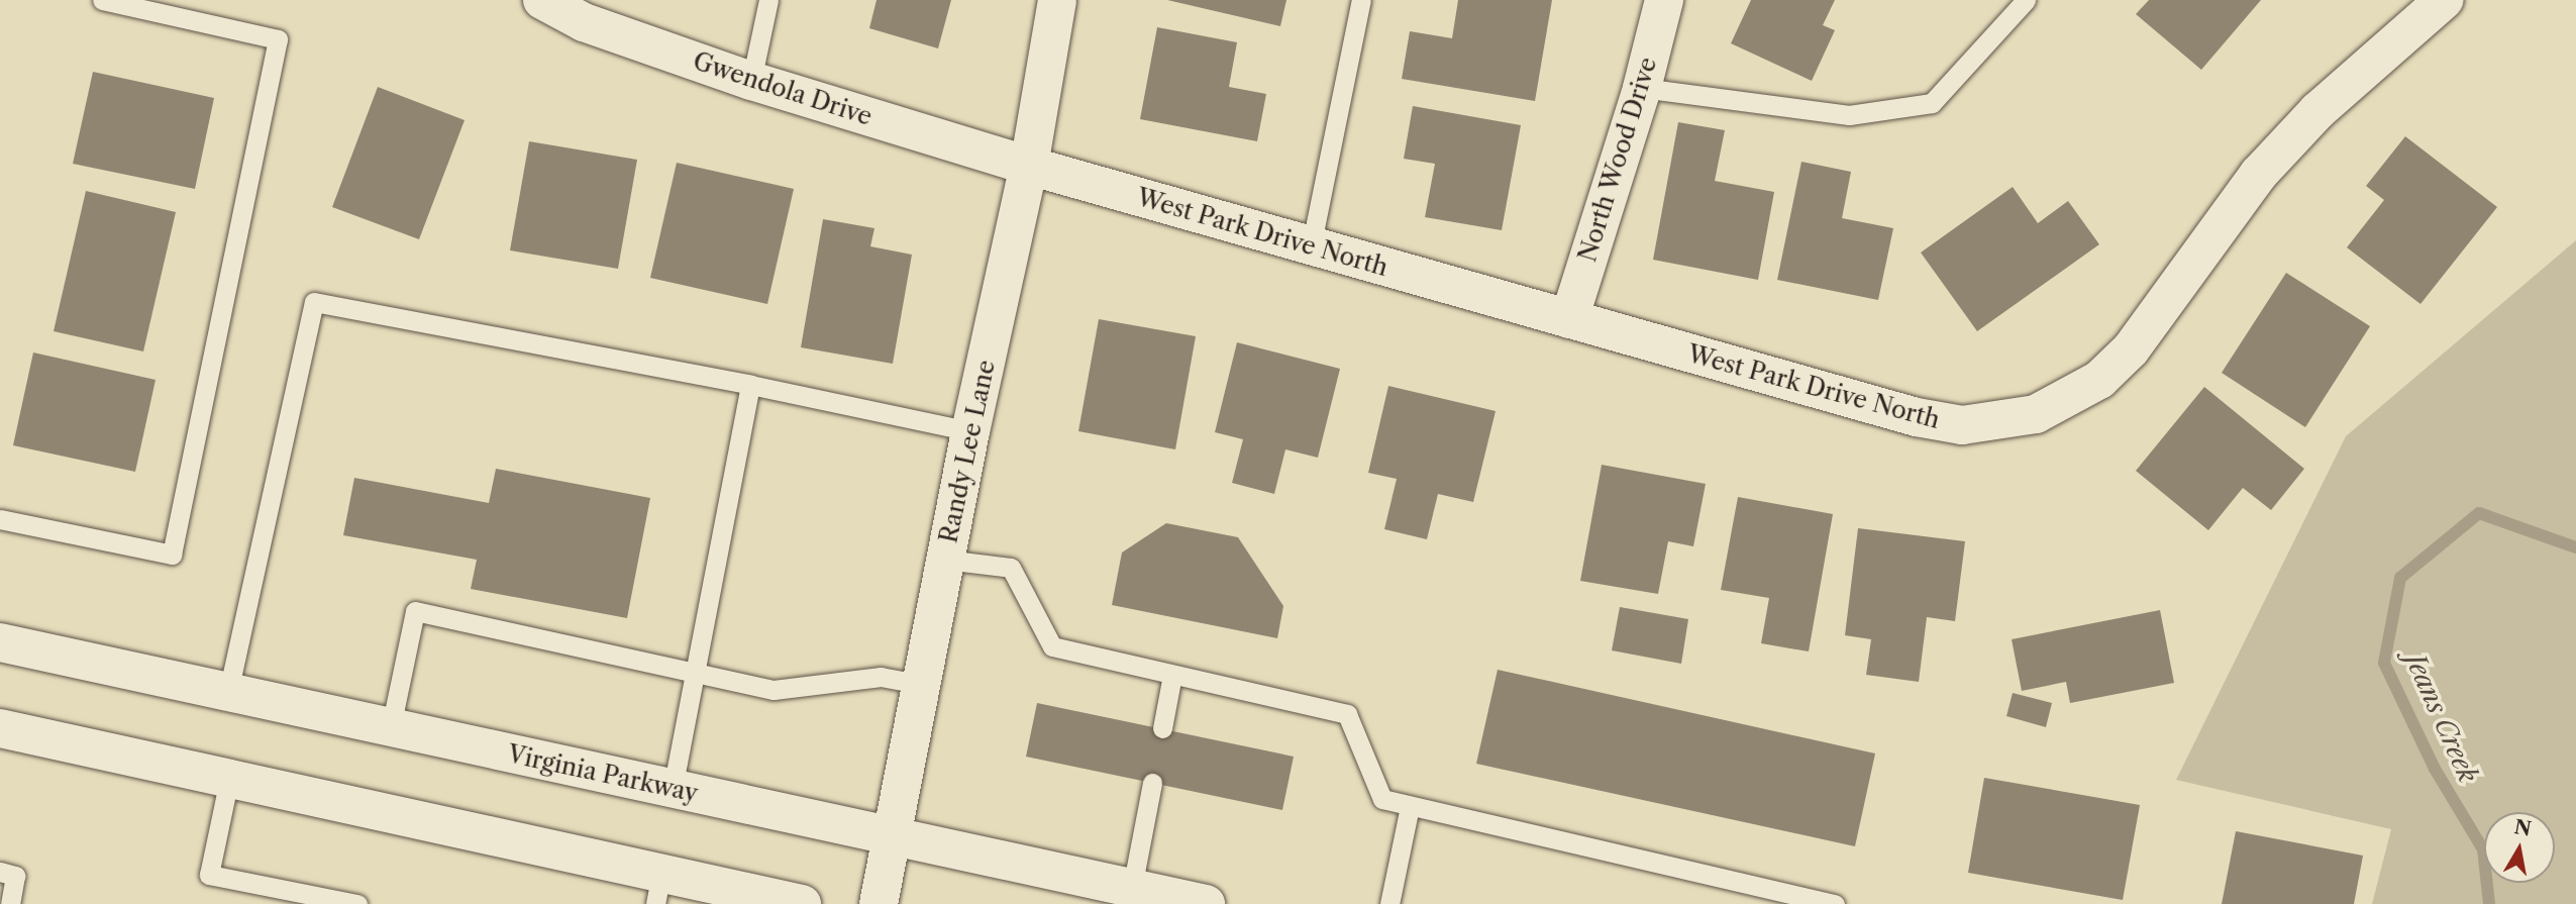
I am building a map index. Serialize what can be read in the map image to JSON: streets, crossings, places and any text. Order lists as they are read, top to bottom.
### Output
{
  "streets": {
    "street": [
      "Gwendola Drive",
      "North Wood Drive",
      "West Park Drive North",
      "Randy Lee Lane",
      "Virginia Parkway"
    ]
  },
  "crossings": [
    ["Gwendola Drive", "West Park Drive North"],
    ["Gwendola Drive", "Randy Lee Lane"],
    ["North Wood Drive", "West Park Drive North"],
    ["West Park Drive North", "Randy Lee Lane"],
    ["Randy Lee Lane", "Virginia Parkway"]
  ],
  "water": ["Jeans Creek"],
  "north": "top"
}
